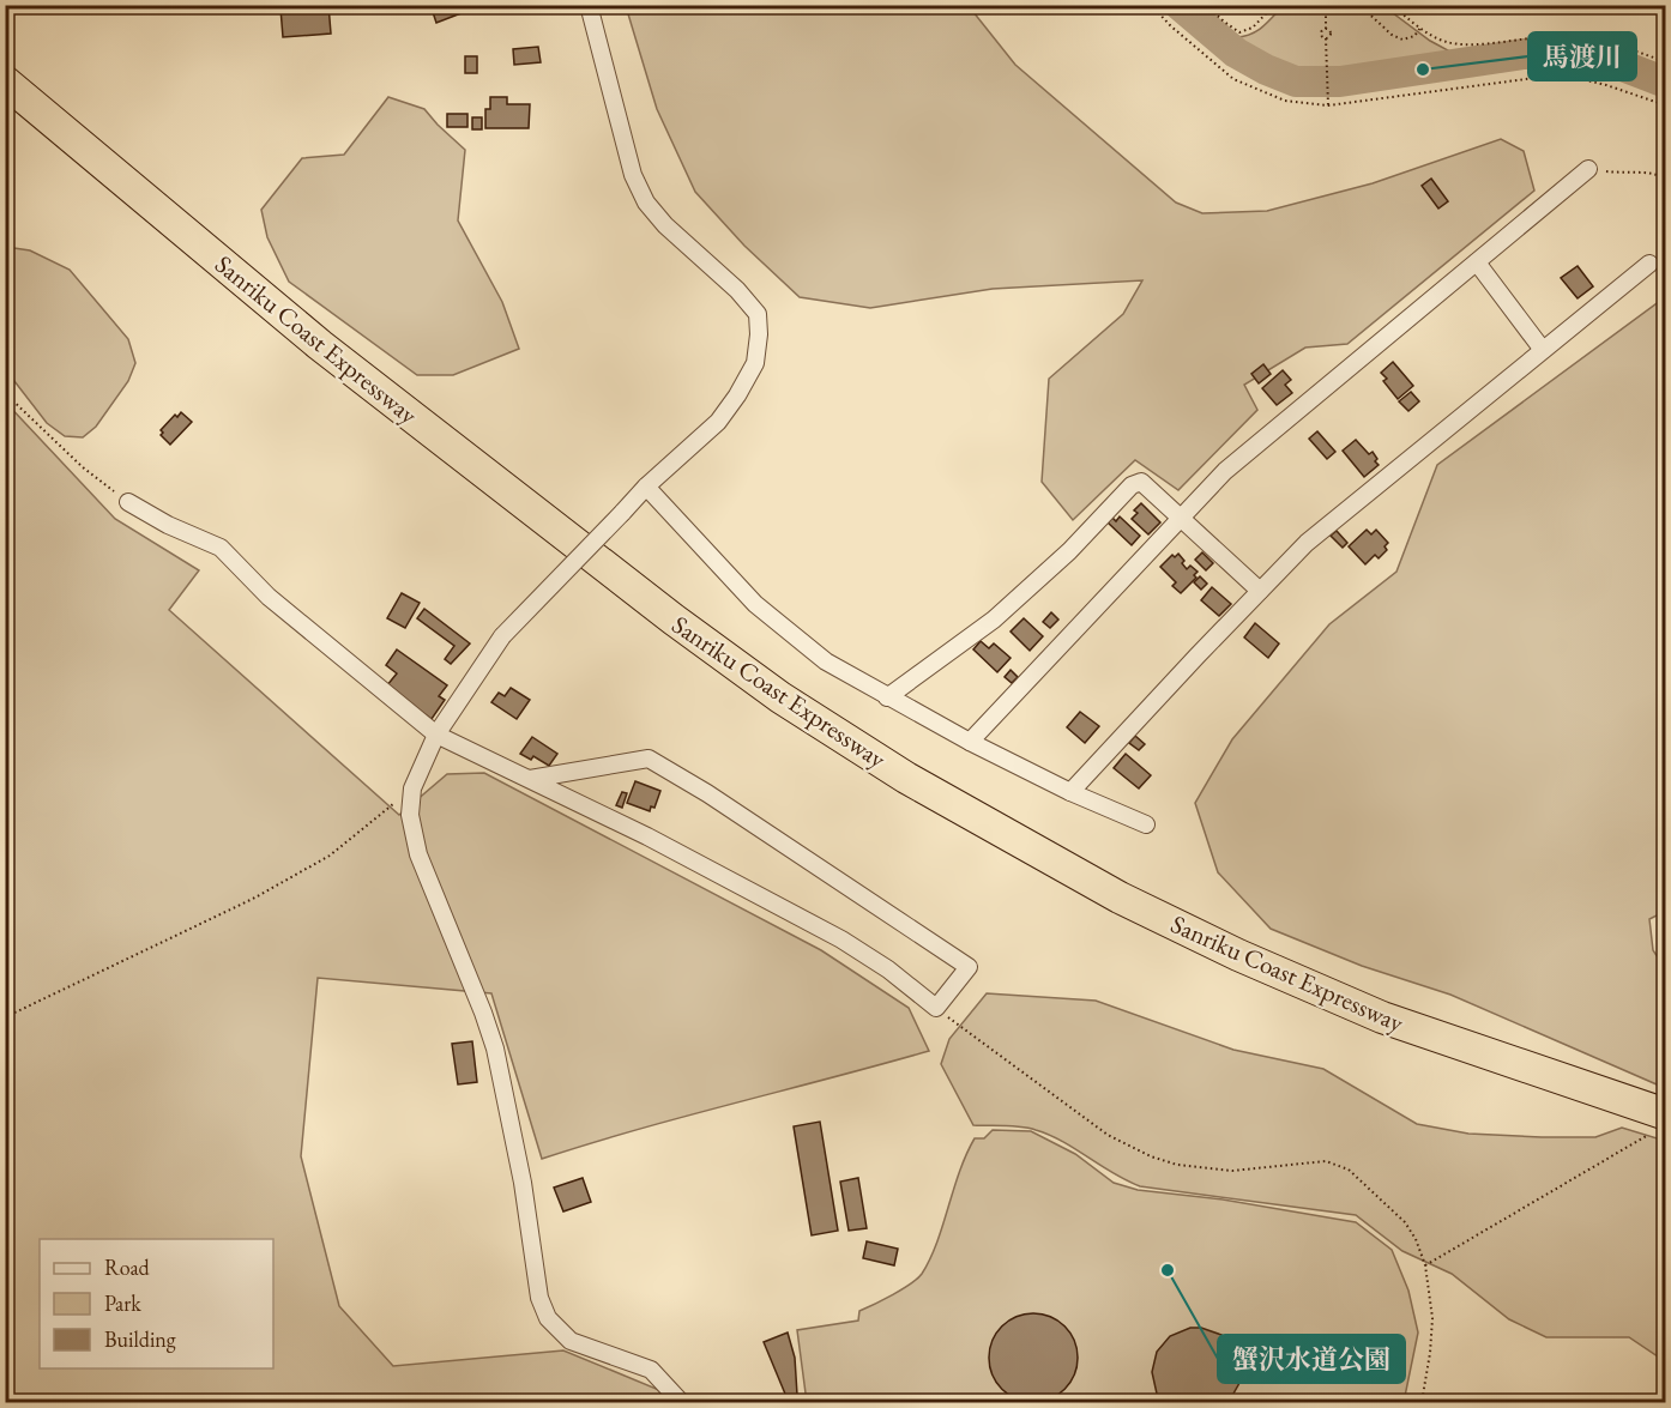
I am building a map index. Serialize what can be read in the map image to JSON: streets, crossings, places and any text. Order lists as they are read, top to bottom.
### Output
{
  "streets": {
    "highway": ["Sanriku Coast Expressway"]
  },
  "places": ["馬渡川", "蟹沢水道公園"],
  "legend": ["Road", "Park", "Building"]
}
